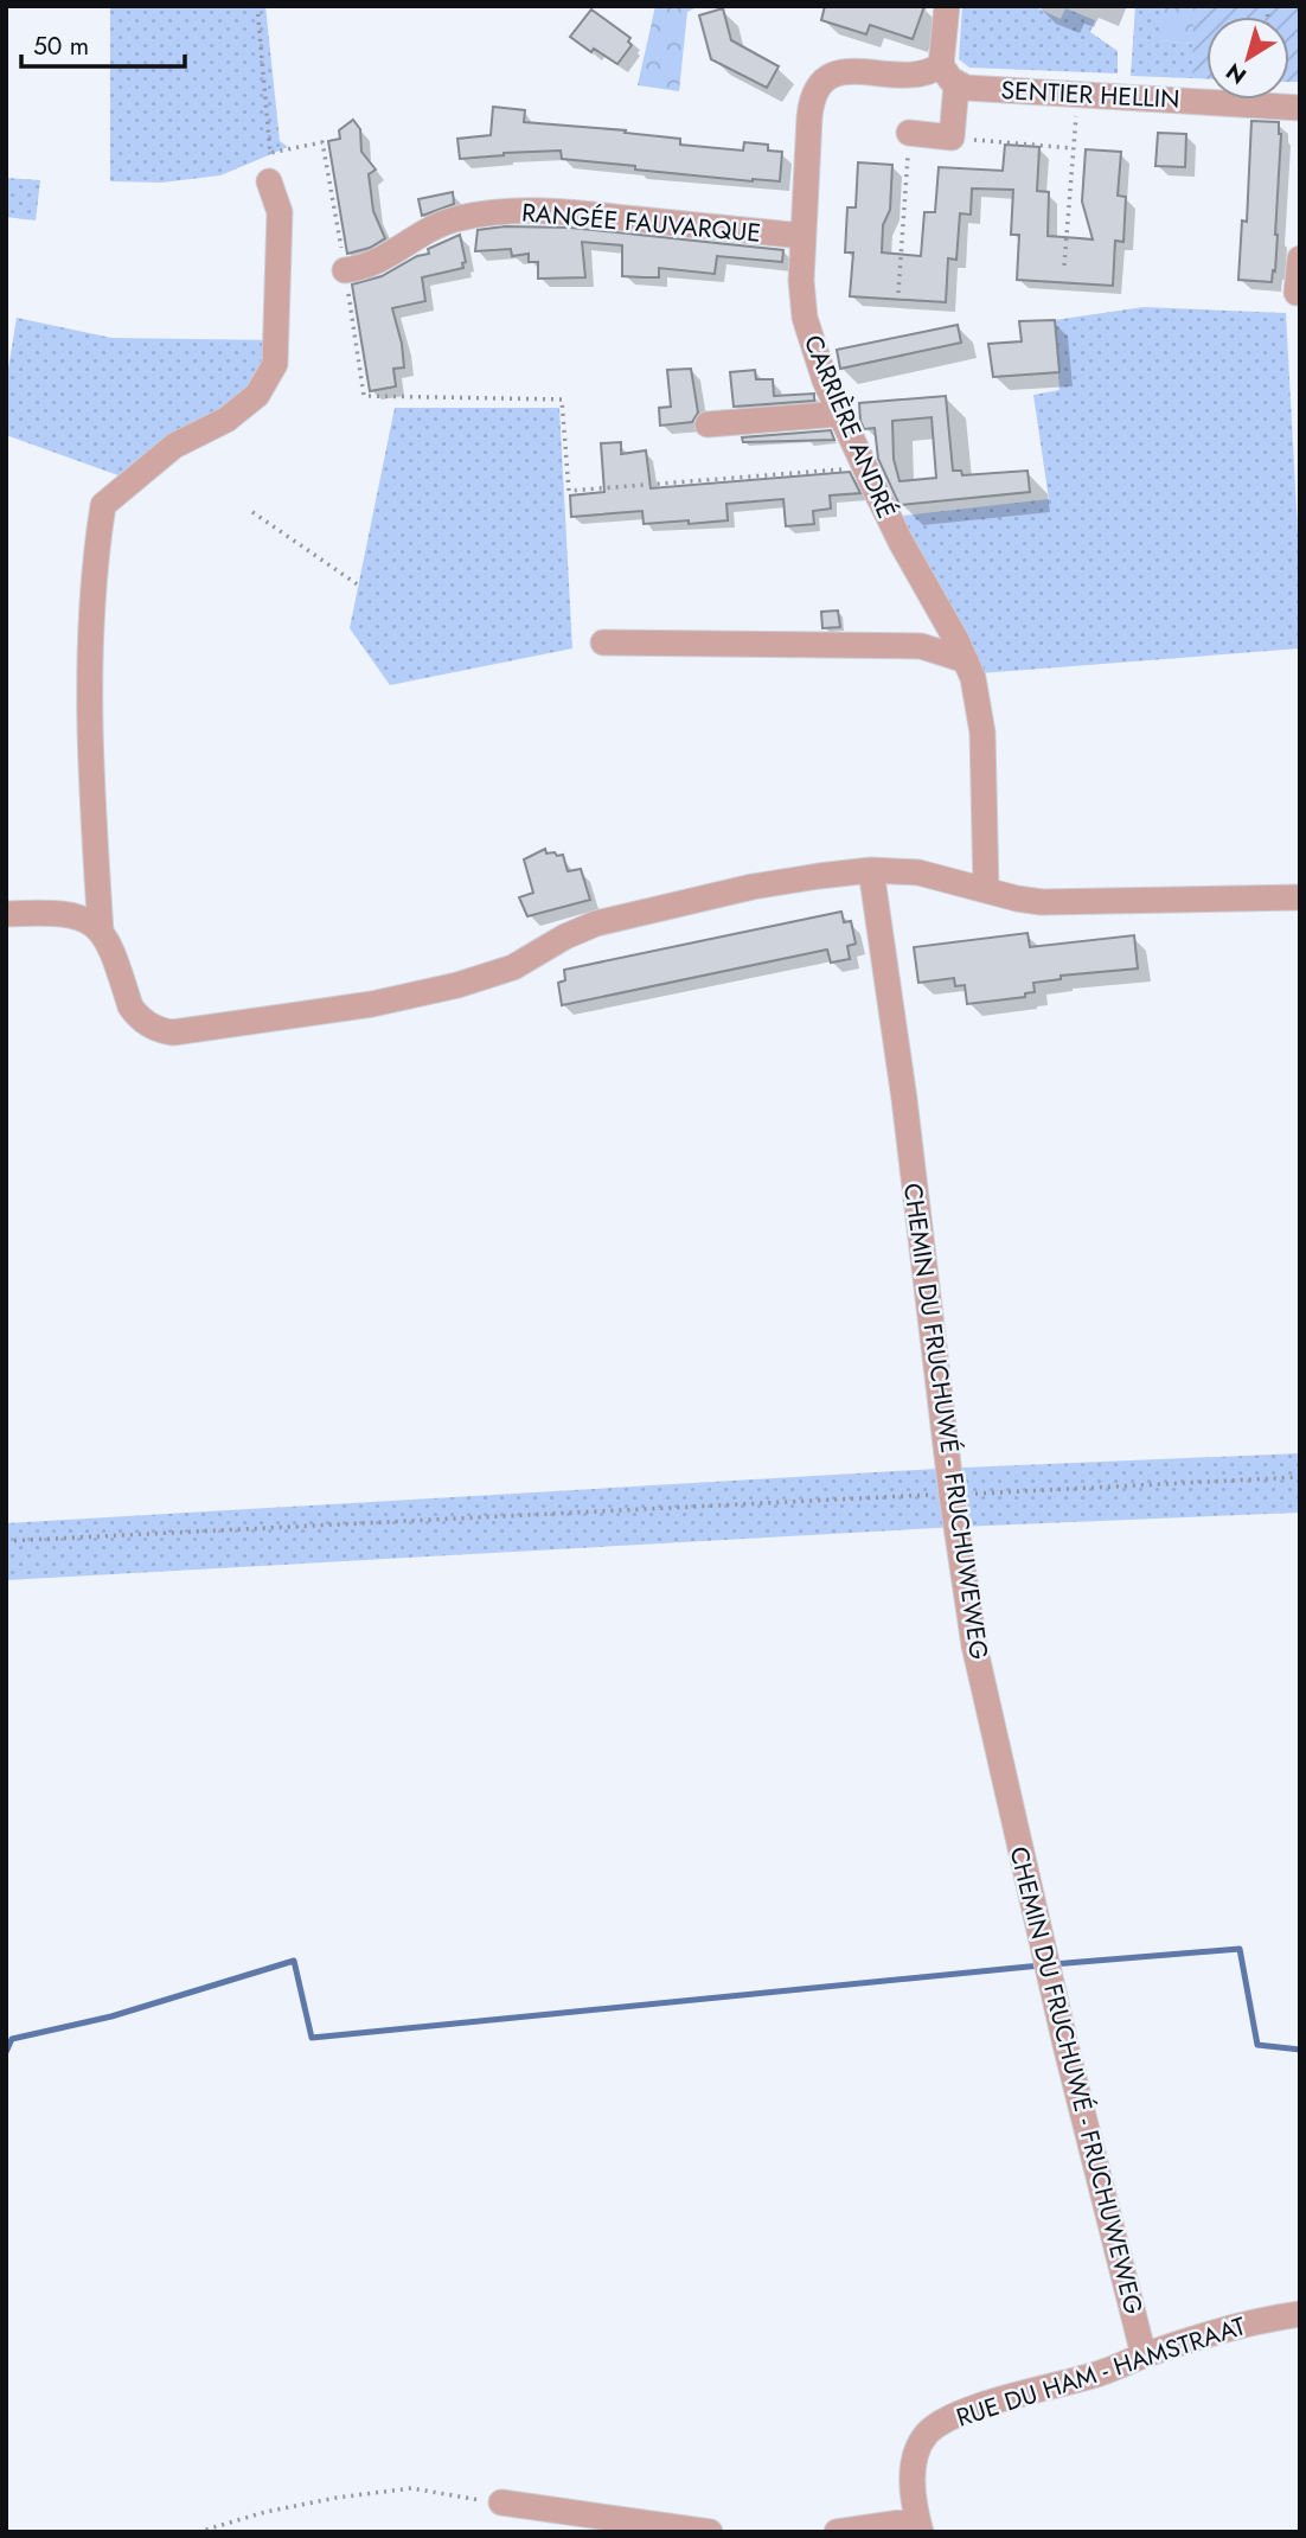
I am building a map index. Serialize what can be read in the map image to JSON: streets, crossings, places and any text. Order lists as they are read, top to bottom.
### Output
{
  "streets": {
    "street": [
      "SENTIER HELLIN",
      "RANGÉE FAUVARQUE",
      "CARRIÈRE ANDRÉ",
      "CHEMIN DU FRUCHUWÉ - FRUCHUWEWEG",
      "RUE DU HAM - HAMSTRAAT"
    ]
  },
  "crossings": [
    ["SENTIER HELLIN", "CARRIÈRE ANDRÉ"],
    ["RANGÉE FAUVARQUE", "CARRIÈRE ANDRÉ"],
    ["CHEMIN DU FRUCHUWÉ - FRUCHUWEWEG", "RUE DU HAM - HAMSTRAAT"]
  ],
  "scale_bar": "50 m",
  "north": "bottom left"
}
